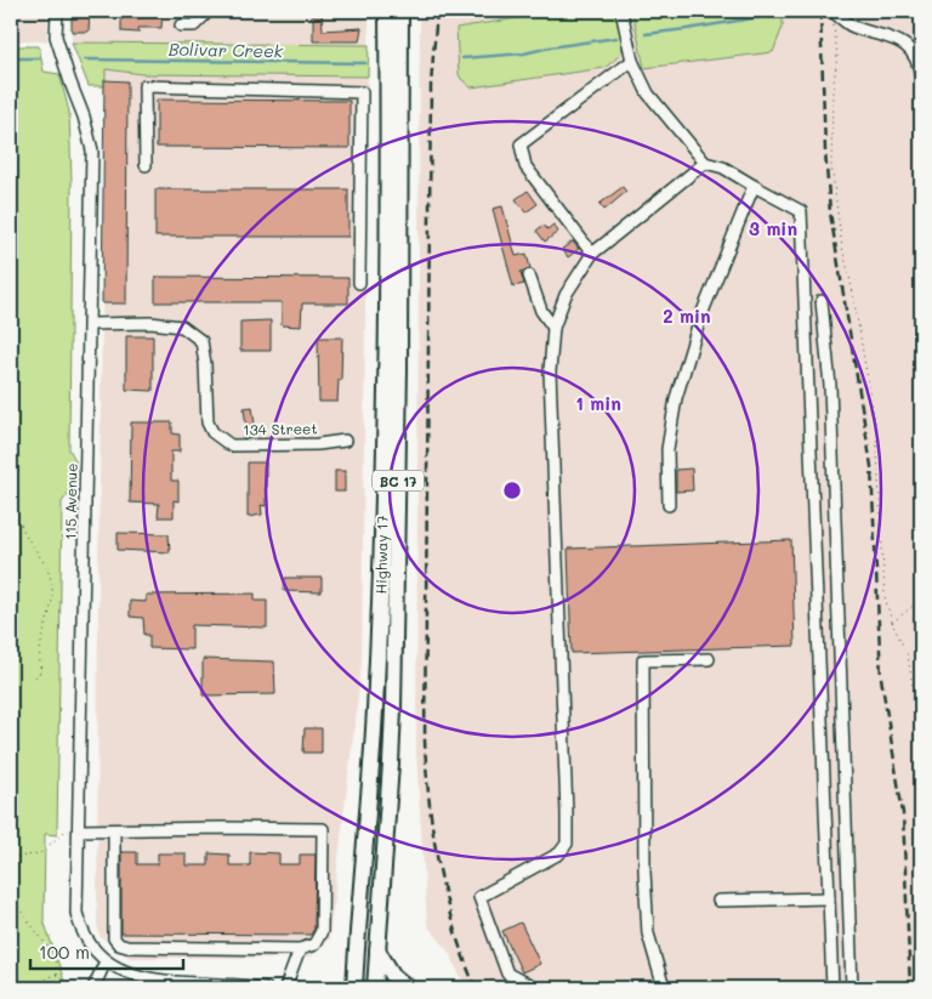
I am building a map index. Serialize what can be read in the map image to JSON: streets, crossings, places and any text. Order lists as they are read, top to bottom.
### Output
{
  "streets": {
    "highway": ["BC 17", "Highway 17"],
    "street": ["134 Street", "115 Avenue"]
  },
  "crossings": [
    ["134 Street", "115 Avenue"]
  ],
  "water": ["Bolivar Creek"],
  "scale_bar": "100 m",
  "rings": ["3 min", "2 min", "1 min"]
}
